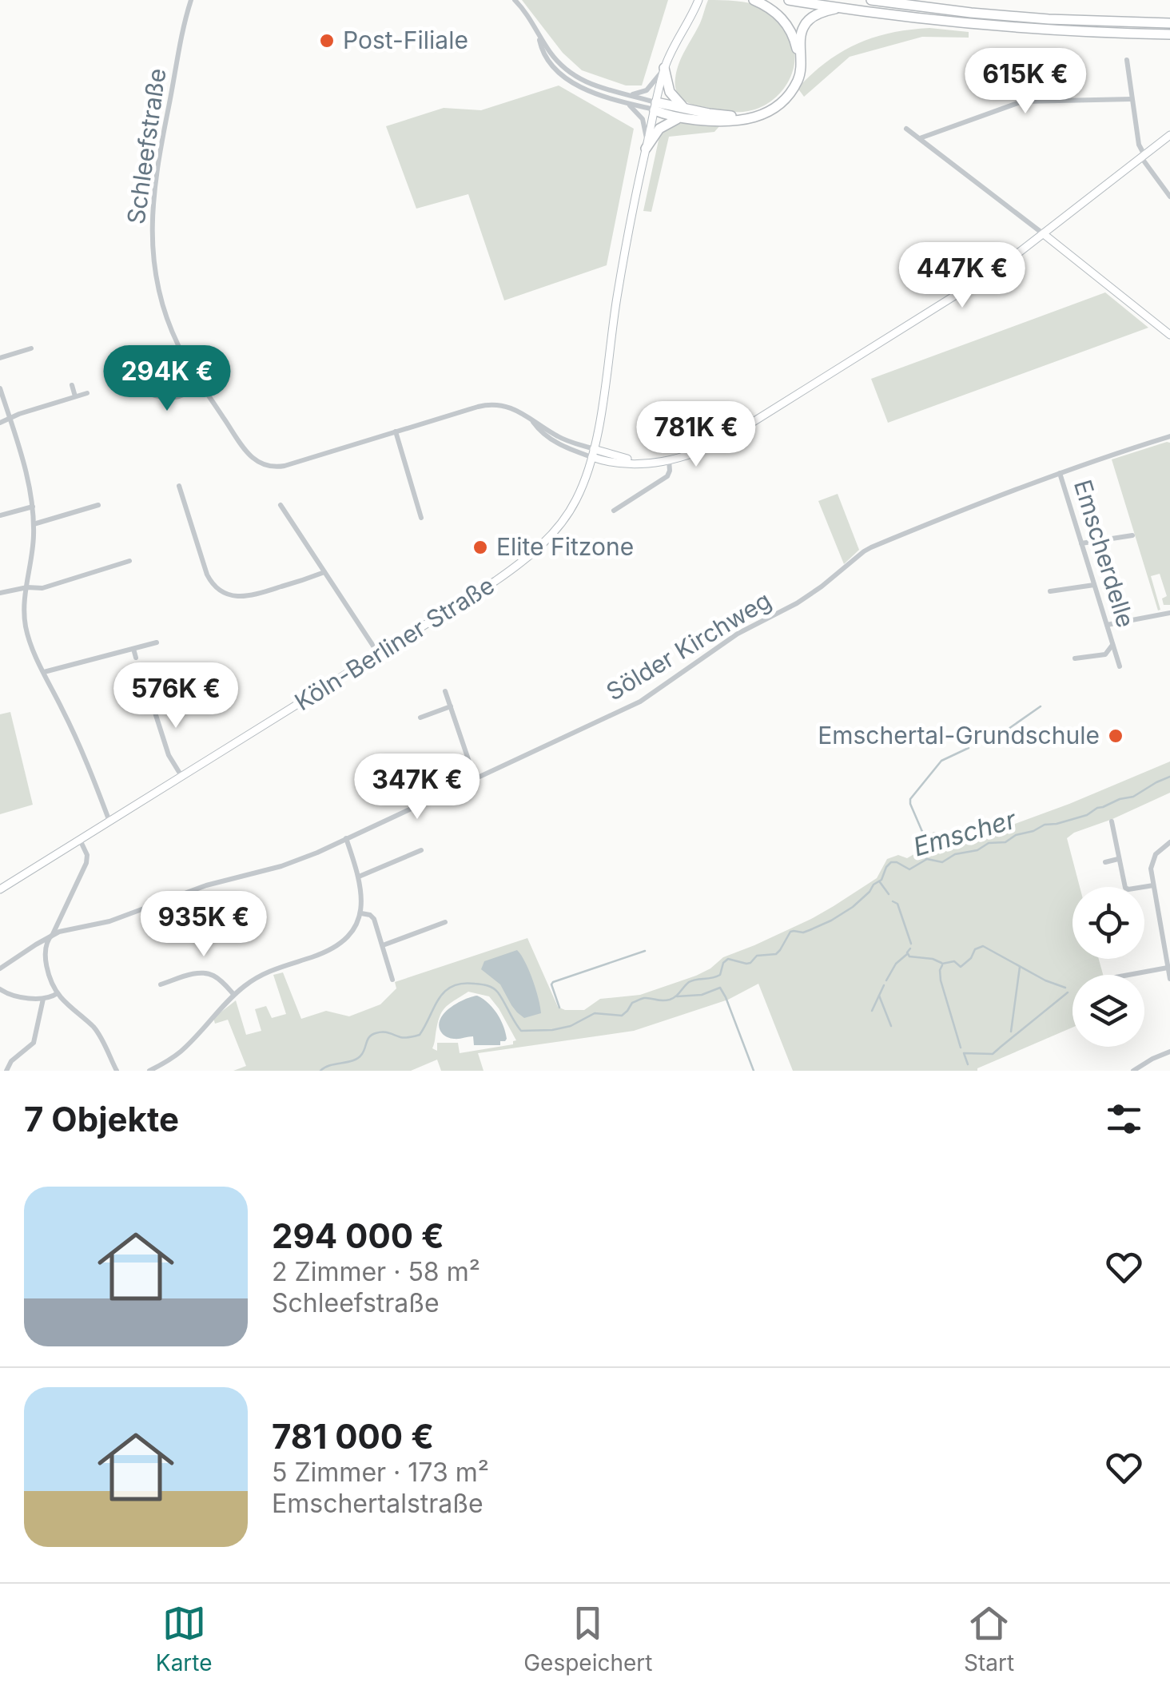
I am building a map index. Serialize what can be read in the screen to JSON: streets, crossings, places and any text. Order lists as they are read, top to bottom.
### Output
{
  "streets": {
    "main road": ["Köln-Berliner Straße"],
    "street": ["Schleefstraße", "Emscherdelle", "Sölder Kirchweg"]
  },
  "crossings": [
    ["Schleefstraße", "Köln-Berliner Straße"],
    ["Emscherdelle", "Sölder Kirchweg"]
  ],
  "water": ["Emscher"],
  "places": ["Post-Filiale", "Elite Fitzone", "Emschertal-Grundschule"],
  "page": {
    "price": [
      "615K €",
      "447K €",
      "294K €",
      "781K €",
      "576K €",
      "347K €",
      "935K €"
    ],
    "heading": "7 Objekte",
    "list": [
      {
        "name": "294 000 €",
        "note": "2 Zimmer · 58 m² · Schleefstraße"
      },
      {
        "name": "781 000 €",
        "note": "5 Zimmer · 173 m² · Emschertalstraße"
      }
    ],
    "tabs": ["Karte", "Gespeichert", "Start"]
  }
}
